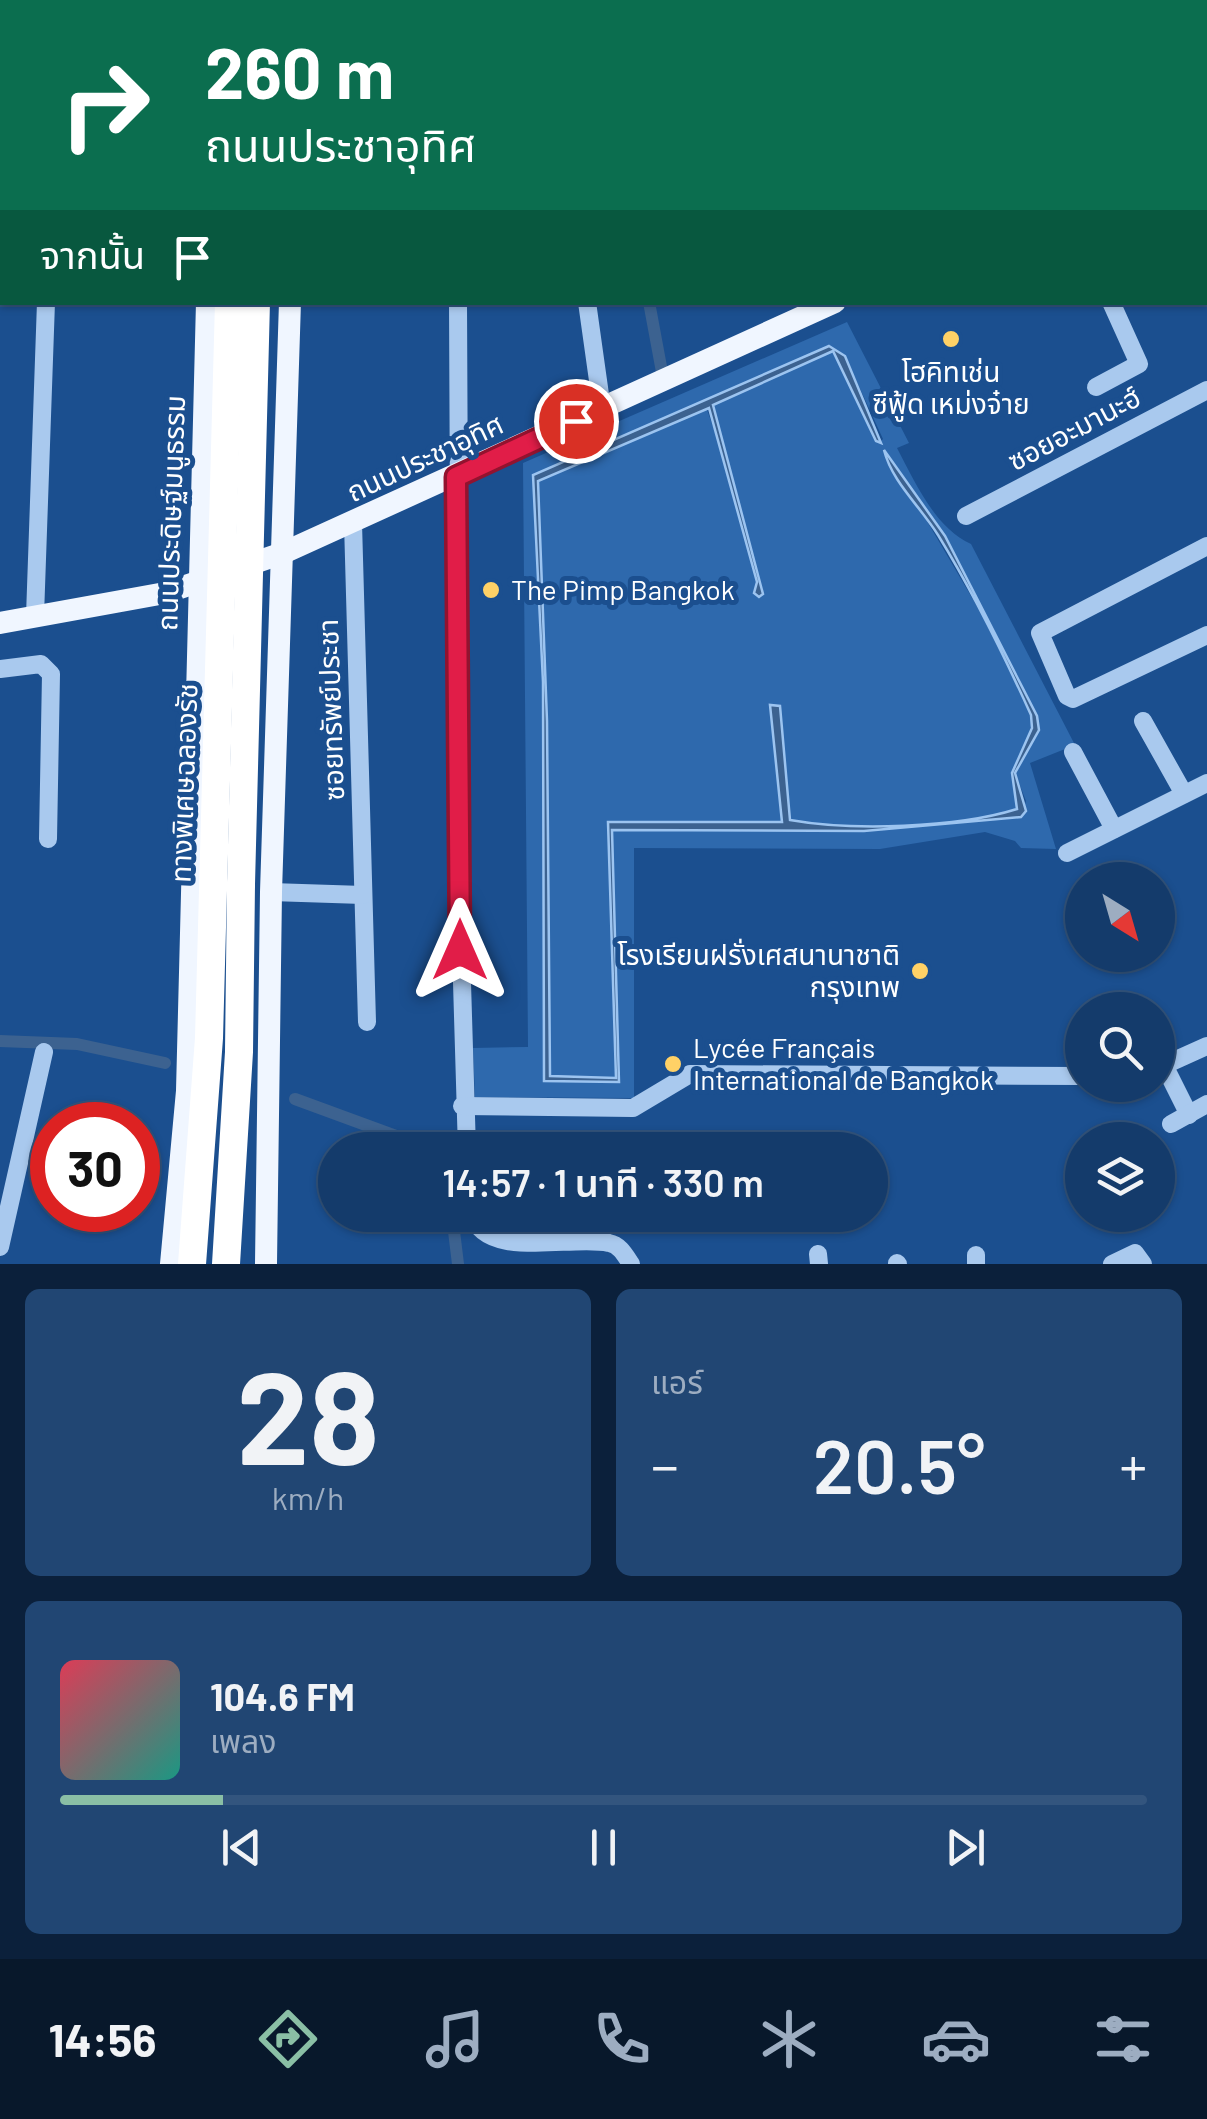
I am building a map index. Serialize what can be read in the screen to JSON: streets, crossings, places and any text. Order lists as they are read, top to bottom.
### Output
{
  "streets": {
    "highway": ["ทางพิเศษฉลองรัช"],
    "main road": ["ถนนประชาอุทิศ", "ถนนประดิษฐ์มนูธรรม"],
    "street": ["ซอยอะมานะฮ์", "ซอยทรัพย์ประชา"]
  },
  "crossings": [
    ["ถนนประชาอุทิศ", "ถนนประดิษฐ์มนูธรรม"],
    ["ถนนประชาอุทิศ", "ซอยทรัพย์ประชา"]
  ],
  "places": [
    "โฮคิทเช่น ซีฟู้ด เหม่งจ๋าย",
    "The Pimp Bangkok",
    "โรงเรียนฝรั่งเศสนานาชาติ กรุงเทพ",
    "Lycée Français International de Bangkok"
  ],
  "north": "bottom right",
  "page": {
    "turn": ["260 m", "ถนนประชาอุทิศ"],
    "then": "จากนั้น",
    "limit": "30",
    "trip": "14:57 · 1 นาที · 330 m",
    "tile": [
      ["28", "km/h"],
      "แอร์"
    ],
    "heat": ["−", "20.5°", "+"],
    "song": ["104.6 FM", "เพลง"],
    "tabs": "14:56"
  }
}
